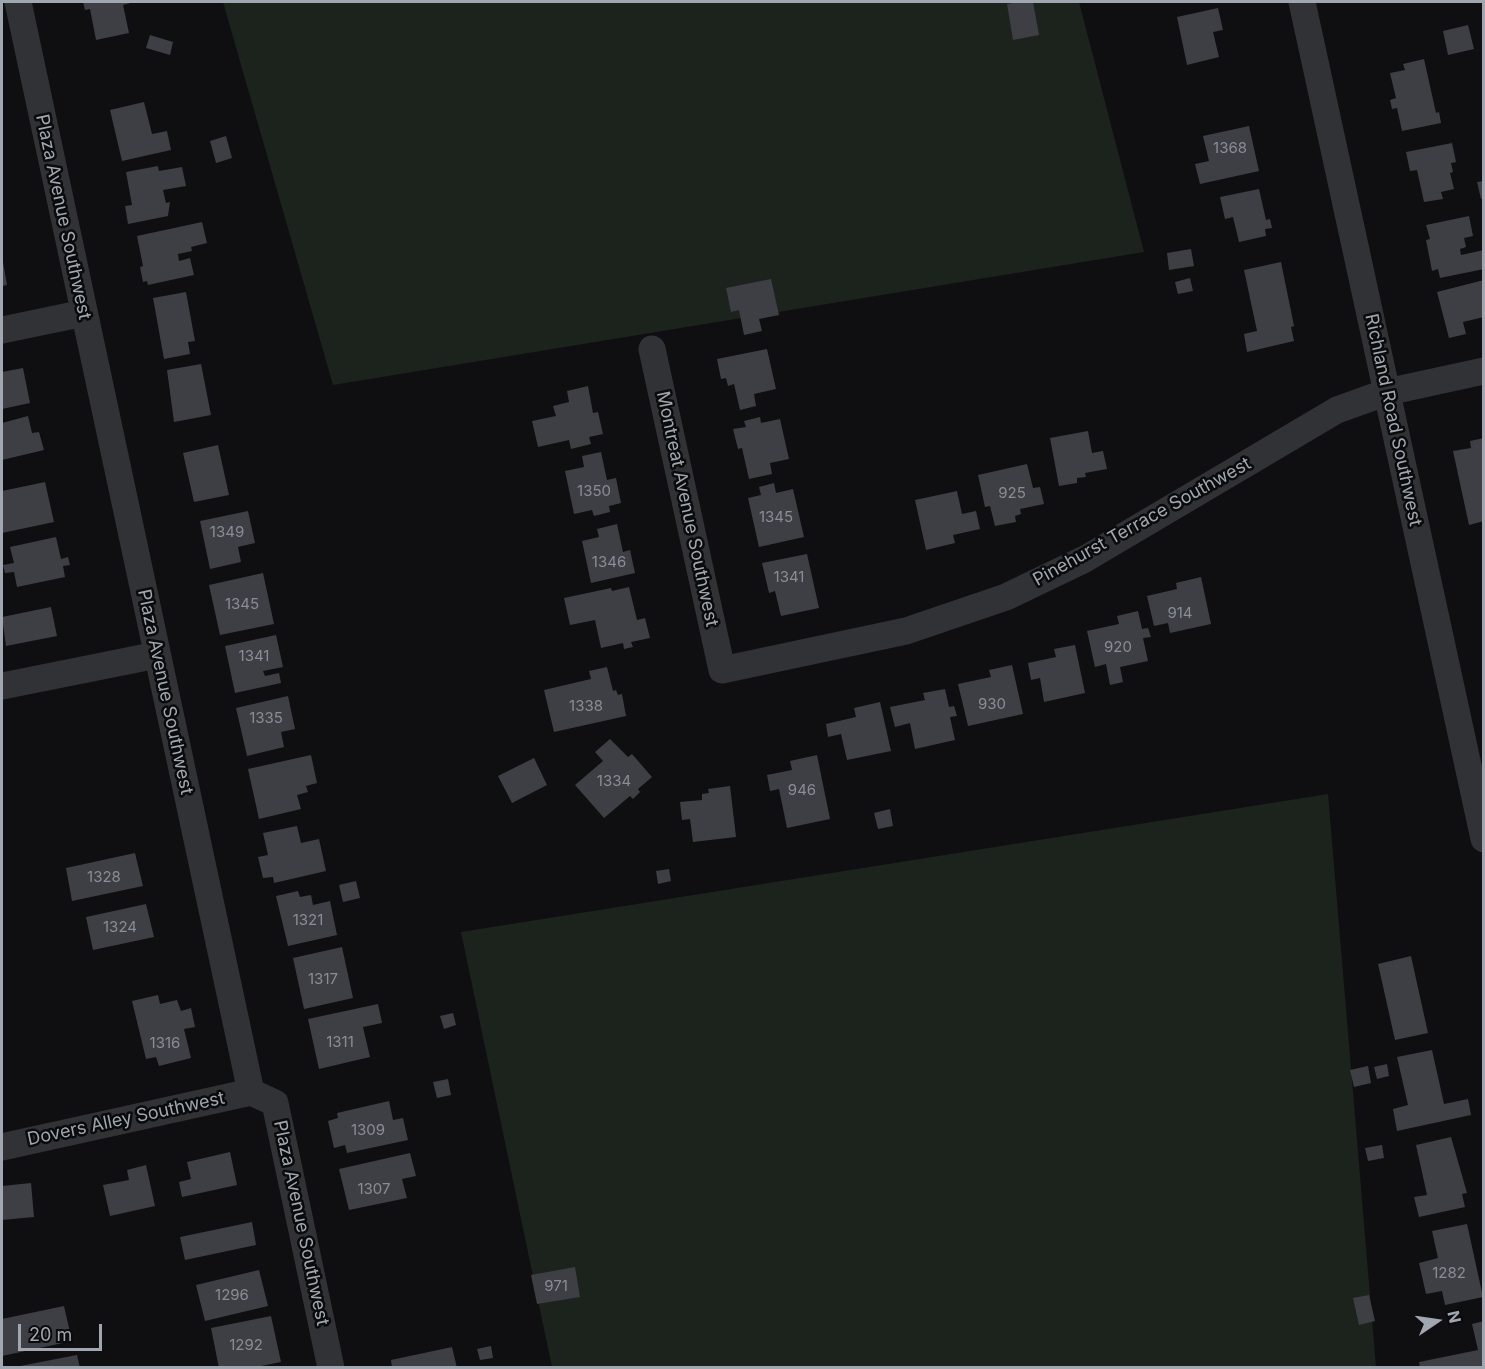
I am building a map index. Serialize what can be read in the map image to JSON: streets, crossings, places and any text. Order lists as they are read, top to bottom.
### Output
{
  "streets": {
    "street": [
      "Plaza Avenue Southwest",
      "Richland Road Southwest",
      "Montreat Avenue Southwest",
      "Pinehurst Terrace Southwest",
      "Dovers Alley Southwest"
    ]
  },
  "crossings": [
    ["Plaza Avenue Southwest", "Dovers Alley Southwest"],
    ["Richland Road Southwest", "Pinehurst Terrace Southwest"],
    ["Montreat Avenue Southwest", "Pinehurst Terrace Southwest"]
  ],
  "house_numbers": [
    "1368",
    "1350",
    "925",
    "1345",
    "1349",
    "1346",
    "1341",
    "1345",
    "914",
    "920",
    "1341",
    "930",
    "1338",
    "1335",
    "1334",
    "946",
    "1328",
    "1321",
    "1324",
    "1317",
    "1311",
    "1316",
    "1309",
    "1307",
    "1282",
    "971",
    "1296",
    "1292"
  ],
  "scale_bar": "20 m",
  "north": "right"
}
